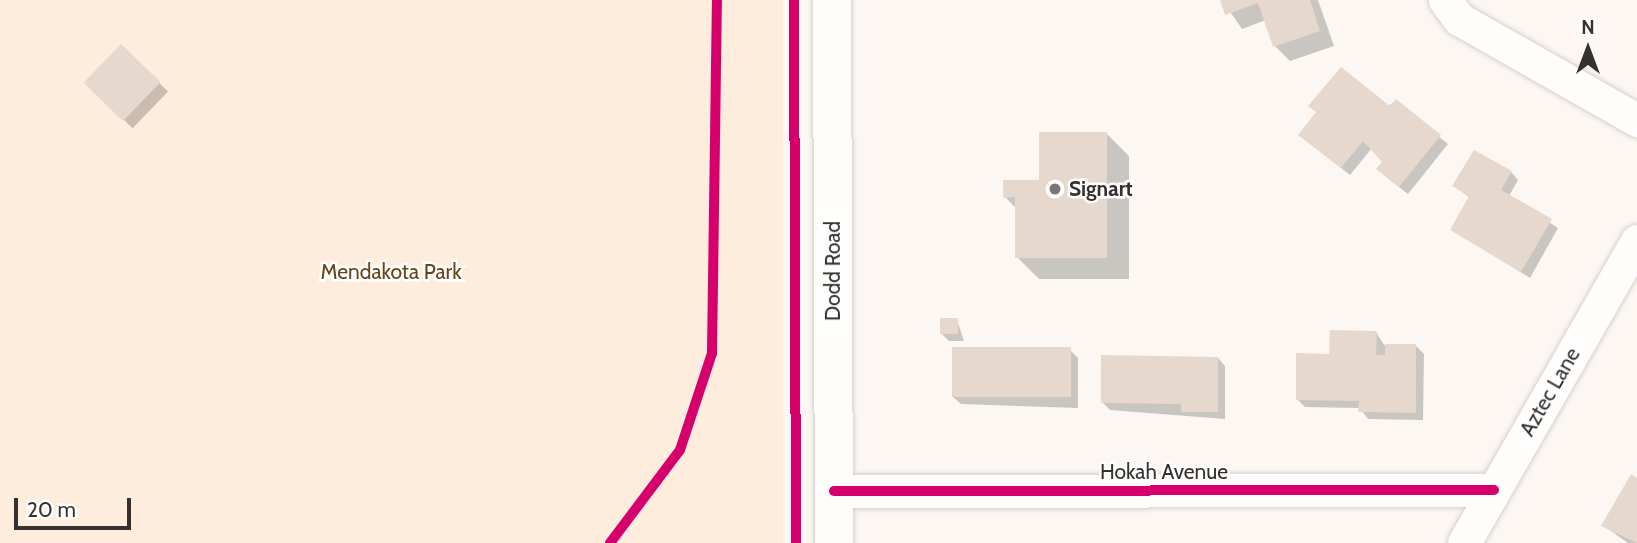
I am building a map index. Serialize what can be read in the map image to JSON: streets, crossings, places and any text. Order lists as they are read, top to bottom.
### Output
{
  "streets": {
    "main road": ["Dodd Road"],
    "street": ["Aztec Lane", "Hokah Avenue"]
  },
  "crossings": [
    ["Dodd Road", "Hokah Avenue"],
    ["Aztec Lane", "Hokah Avenue"]
  ],
  "parks": ["Mendakota Park"],
  "places": ["Signart"],
  "scale_bar": "20 m",
  "north": "top"
}
